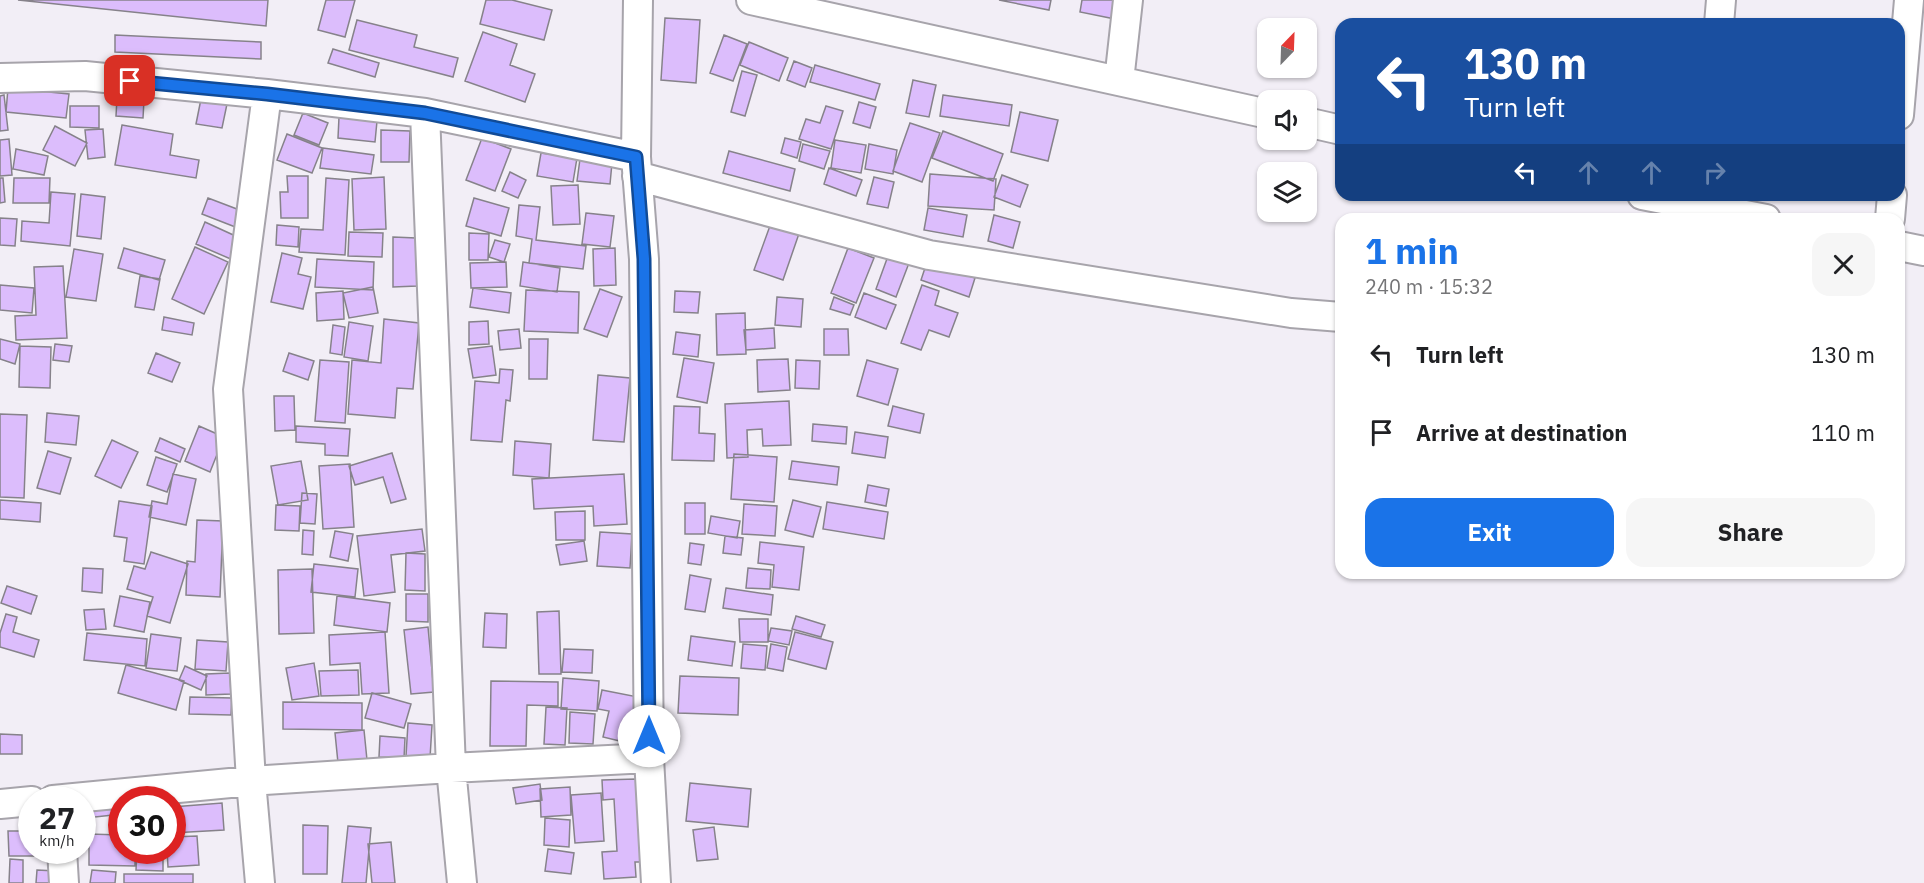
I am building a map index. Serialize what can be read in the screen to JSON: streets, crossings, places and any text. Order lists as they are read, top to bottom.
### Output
{
  "north": "top right",
  "page": {
    "turn": ["130 m", "Turn left"],
    "heading": ["1 min", "240 m · 15:32"],
    "list": [
      {
        "name": "Turn left",
        "value": "130 m"
      },
      {
        "name": "Arrive at destination",
        "value": "110 m"
      }
    ],
    "buttons": ["Exit", "Share"],
    "speed": "27 km/h",
    "limit": "30"
  }
}
